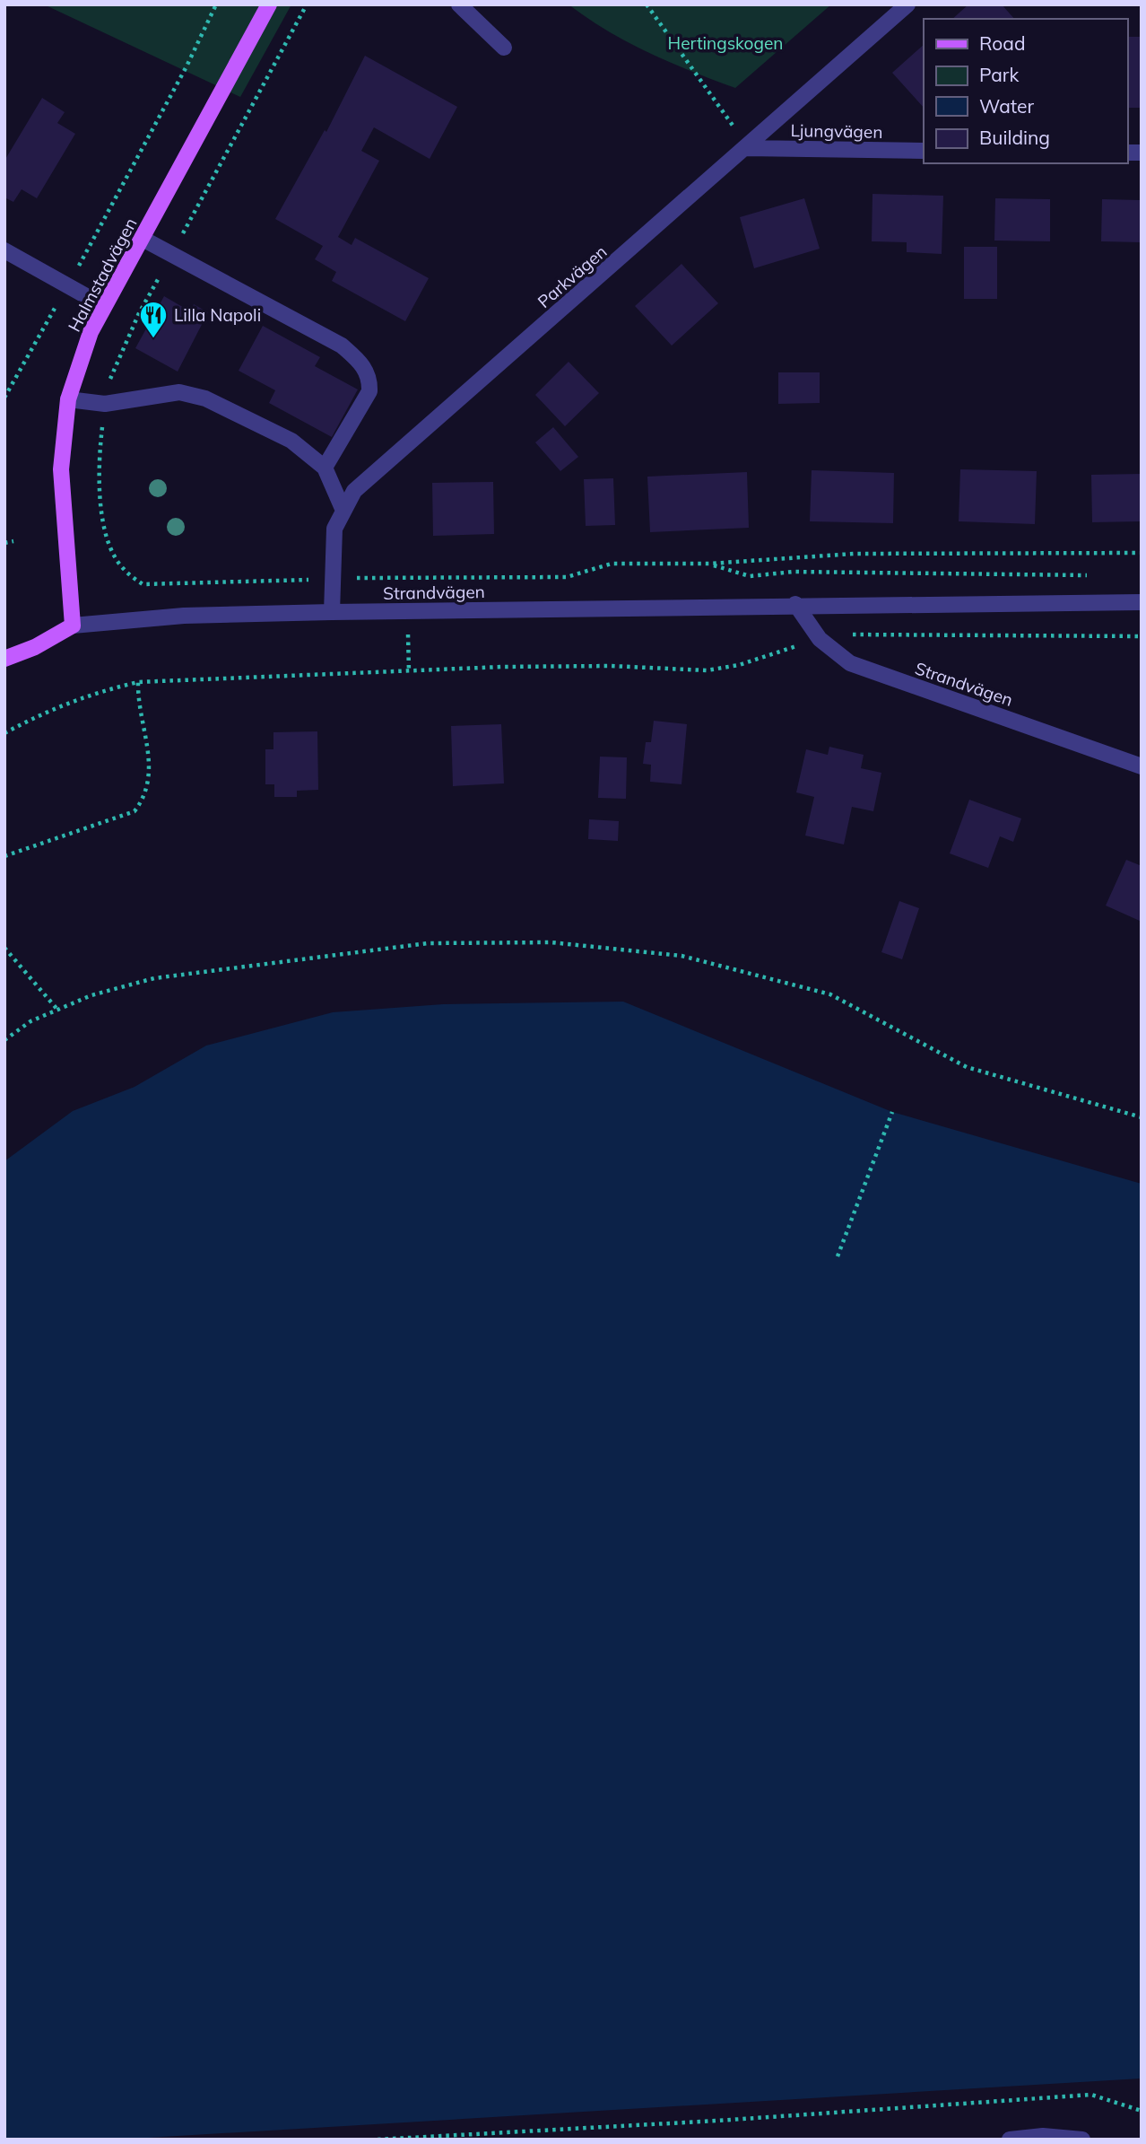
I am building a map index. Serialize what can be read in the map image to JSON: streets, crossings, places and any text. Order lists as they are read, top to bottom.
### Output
{
  "streets": {
    "main road": ["Halmstadvägen"],
    "street": ["Ljungvägen", "Parkvägen", "Strandvägen"]
  },
  "crossings": [
    ["Ljungvägen", "Parkvägen"],
    ["Halmstadvägen", "Strandvägen"],
    ["Parkvägen", "Strandvägen"]
  ],
  "parks": ["Hertingskogen"],
  "places": {
    "restaurant": ["Lilla Napoli"]
  },
  "legend": [
    "Road",
    "Park",
    "Water",
    "Building"
  ]
}
